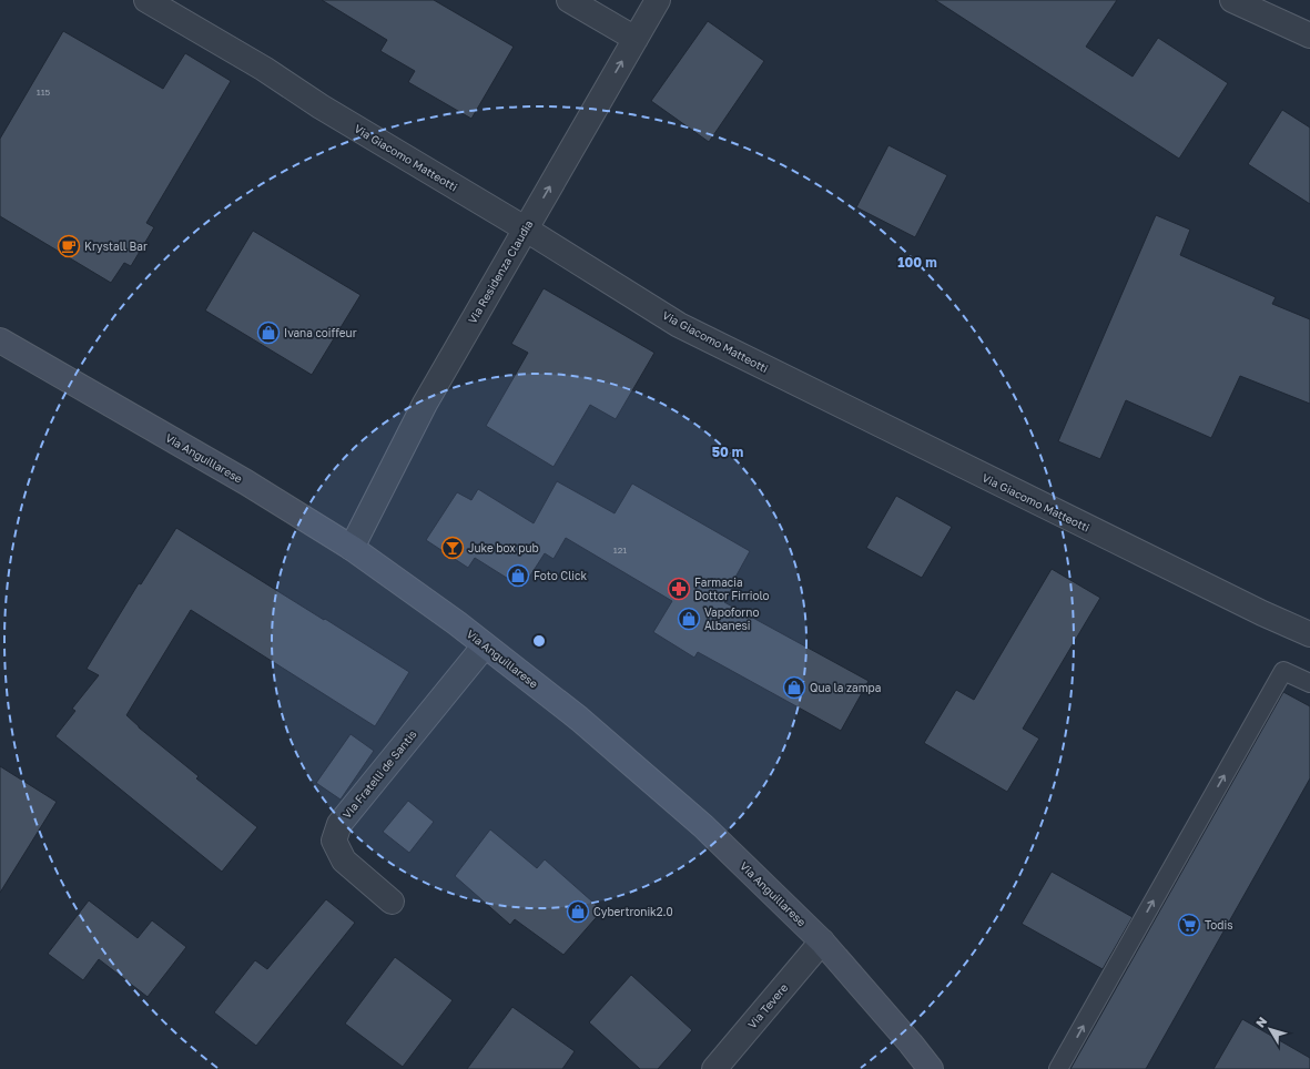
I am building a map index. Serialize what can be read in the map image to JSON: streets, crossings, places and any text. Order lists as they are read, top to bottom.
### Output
{
  "streets": {
    "main road": ["Via Anguillarese"],
    "street": [
      "Via Giacomo Matteotti",
      "Via Residenza Claudia",
      "Via Fratelli de Santis",
      "Via Tevere"
    ]
  },
  "crossings": [
    ["Via Giacomo Matteotti", "Via Residenza Claudia"],
    ["Via Residenza Claudia", "Via Anguillarese"],
    ["Via Anguillarese", "Via Fratelli de Santis"],
    ["Via Anguillarese", "Via Tevere"]
  ],
  "places": {
    "cafe": ["Krystall Bar"],
    "shop": [
      "Ivana coiffeur",
      "Foto Click",
      "Vapoforno Albanesi",
      "Qua la zampa",
      "Cybertronik2.0"
    ],
    "bar": ["Juke box pub"],
    "pharmacy": ["Farmacia Dottor Firriolo"],
    "supermarket": ["Todis"]
  },
  "house_numbers": ["115", "121"],
  "north": "top left",
  "rings": ["100 m", "50 m"]
}
